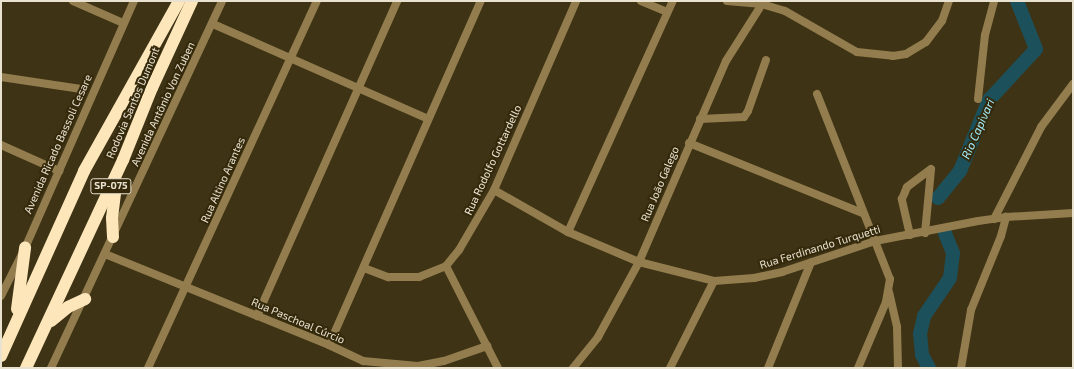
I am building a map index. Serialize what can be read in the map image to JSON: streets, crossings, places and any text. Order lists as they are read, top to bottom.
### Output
{
  "streets": {
    "highway": ["Rodovia Santos Dumont", "SP-075"],
    "street": [
      "Avenida Antônio Von Zuben",
      "Avenida Ricado Bassoli Cesare",
      "Rua Rodolfo Gottardello",
      "Rua Altino Arantes",
      "Rua João Galego",
      "Rua Ferdinando Turquetti",
      "Rua Paschoal Cúrcio"
    ]
  },
  "crossings": [
    ["Avenida Antônio Von Zuben", "Rua Paschoal Cúrcio"],
    ["Rua Rodolfo Gottardello", "Rua Ferdinando Turquetti"],
    ["Rua Altino Arantes", "Rua Paschoal Cúrcio"],
    ["Rua João Galego", "Rua Ferdinando Turquetti"]
  ],
  "water": ["Rio Capivari"]
}
